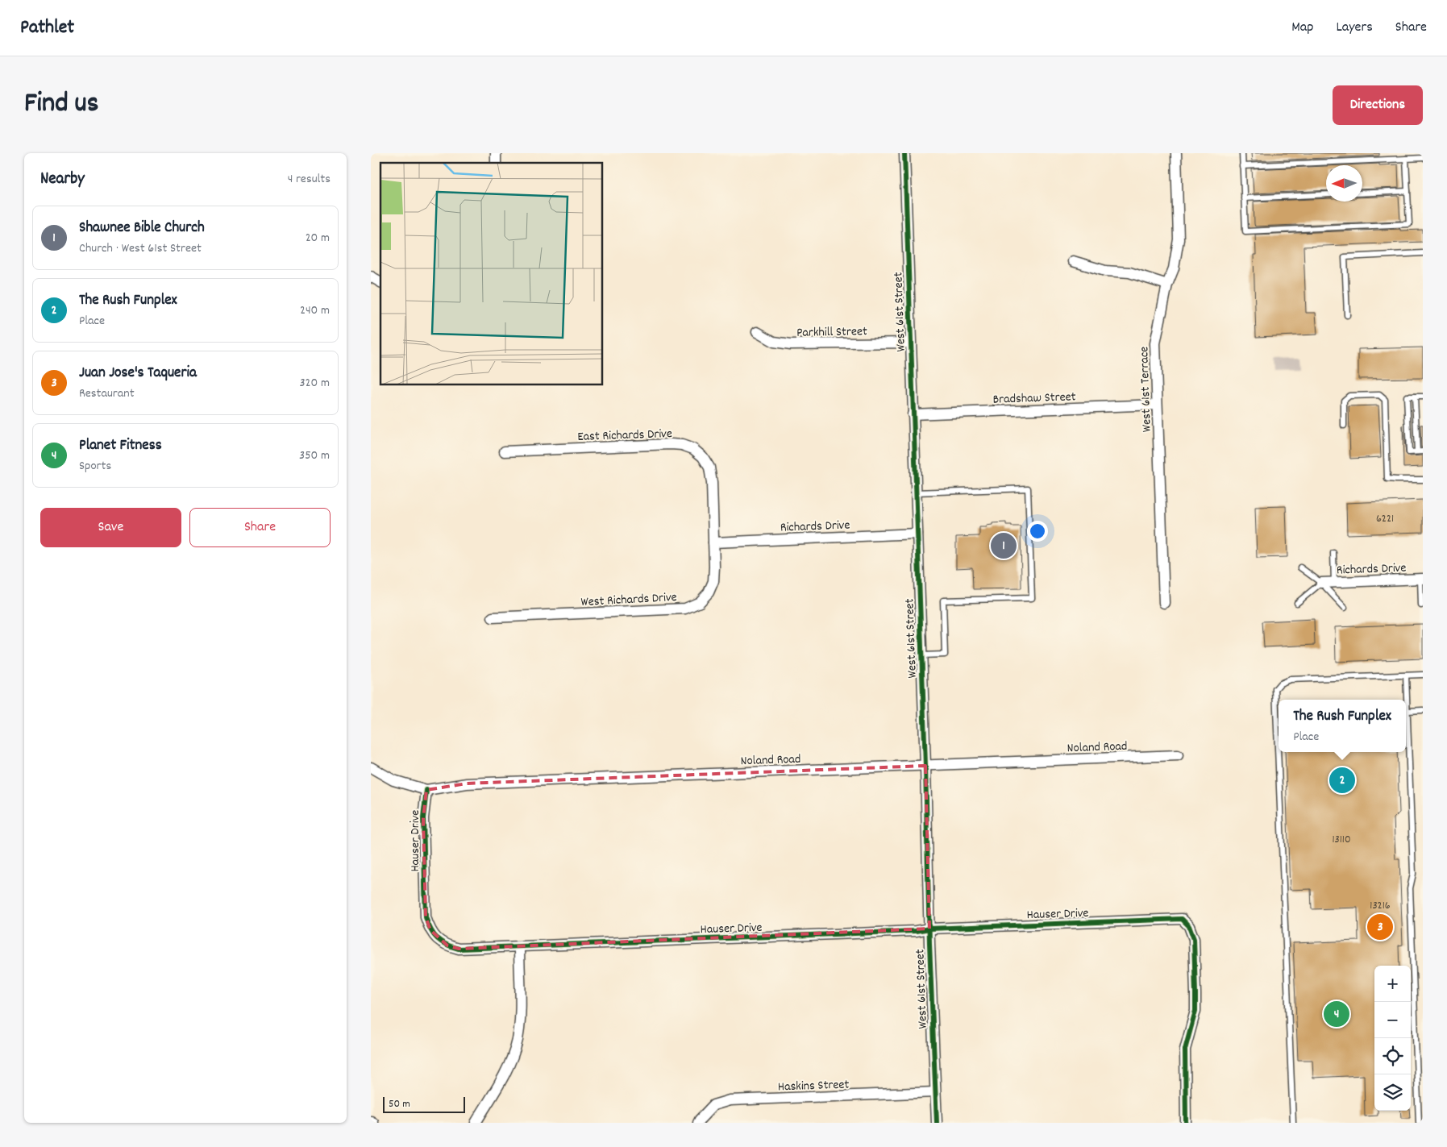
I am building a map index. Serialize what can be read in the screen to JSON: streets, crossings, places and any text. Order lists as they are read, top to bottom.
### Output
{
  "streets": {
    "street": [
      "West 61st Street",
      "Parkhill Street",
      "West 61st Terrace",
      "Bradshaw Street",
      "East Richards Drive",
      "Richards Drive",
      "West Richards Drive",
      "Noland Road",
      "Hauser Drive",
      "Haskins Street"
    ]
  },
  "crossings": [
    ["West 61st Street", "Parkhill Street"],
    ["West 61st Street", "Bradshaw Street"],
    ["West 61st Street", "Richards Drive"],
    ["West 61st Street", "Noland Road"],
    ["West 61st Street", "Hauser Drive"],
    ["West 61st Street", "Haskins Street"],
    ["West 61st Terrace", "Bradshaw Street"],
    ["East Richards Drive", "Richards Drive"],
    ["East Richards Drive", "West Richards Drive"],
    ["Richards Drive", "West Richards Drive"],
    ["Noland Road", "Hauser Drive"]
  ],
  "house_numbers": ["6221", "13110", "13216"],
  "scale_bar": "50 m",
  "north": "left",
  "page": {
    "header": "Pathlet",
    "nav": ["Map", "Layers", "Share"],
    "title": "Find us",
    "buttons": [
      "Directions",
      ["Save", "Share"]
    ],
    "heading": ["Nearby", "4 results"],
    "list": [
      {
        "mark": "1",
        "name": "Shawnee Bible Church",
        "note": "Church · West 61st Street",
        "value": "20 m"
      },
      {
        "mark": "2",
        "name": "The Rush Funplex",
        "note": "Place",
        "value": "240 m"
      },
      {
        "mark": "3",
        "name": "Juan Jose's Taqueria",
        "note": "Restaurant",
        "value": "320 m"
      },
      {
        "mark": "4",
        "name": "Planet Fitness",
        "note": "Sports",
        "value": "350 m"
      }
    ],
    "pins": [
      "1",
      "2",
      "3",
      "4"
    ],
    "popup": ["The Rush Funplex", "Place"],
    "map_buttons": ["+", "−"],
    "scale": "50 m"
  }
}
